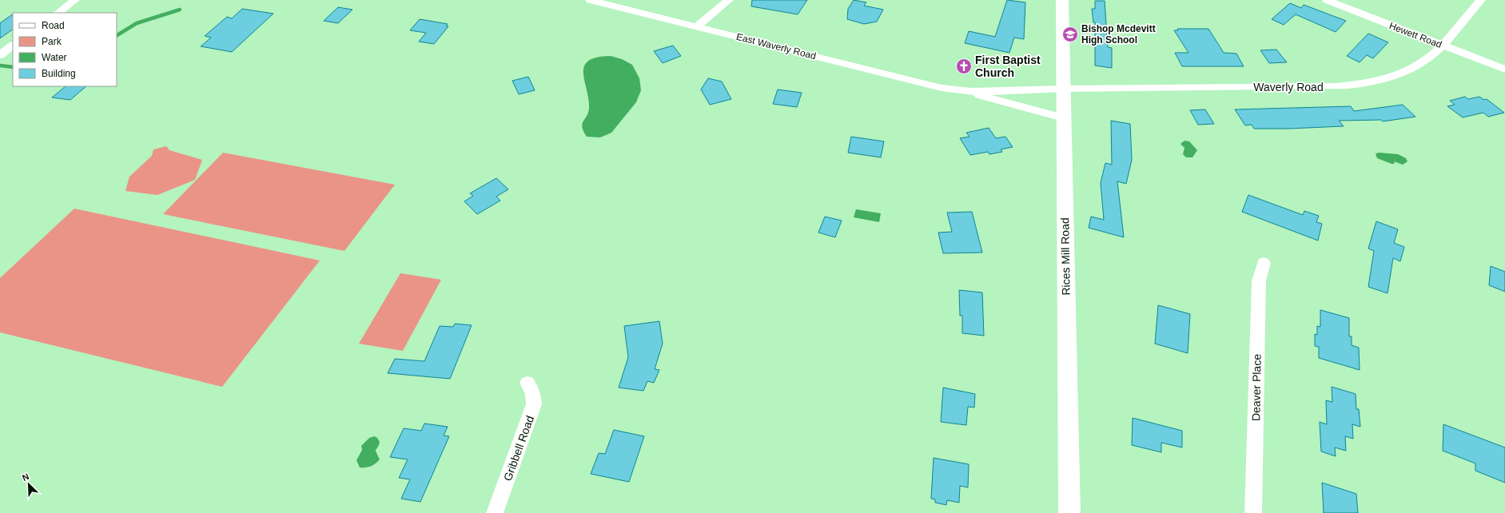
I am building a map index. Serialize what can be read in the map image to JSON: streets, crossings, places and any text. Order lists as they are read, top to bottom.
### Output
{
  "streets": {
    "street": [
      "Hewett Road",
      "East Waverly Road",
      "Waverly Road",
      "Rices Mill Road",
      "Deaver Place",
      "Gribbell Road"
    ]
  },
  "crossings": [
    ["Hewett Road", "Waverly Road"],
    ["East Waverly Road", "Waverly Road"],
    ["East Waverly Road", "Rices Mill Road"],
    ["Waverly Road", "Rices Mill Road"]
  ],
  "places": {
    "school or university": ["Bishop Mcdevitt High School"],
    "church": ["First Baptist Church"]
  },
  "legend": [
    "Road",
    "Park",
    "Water",
    "Building"
  ],
  "north": "top left"
}
